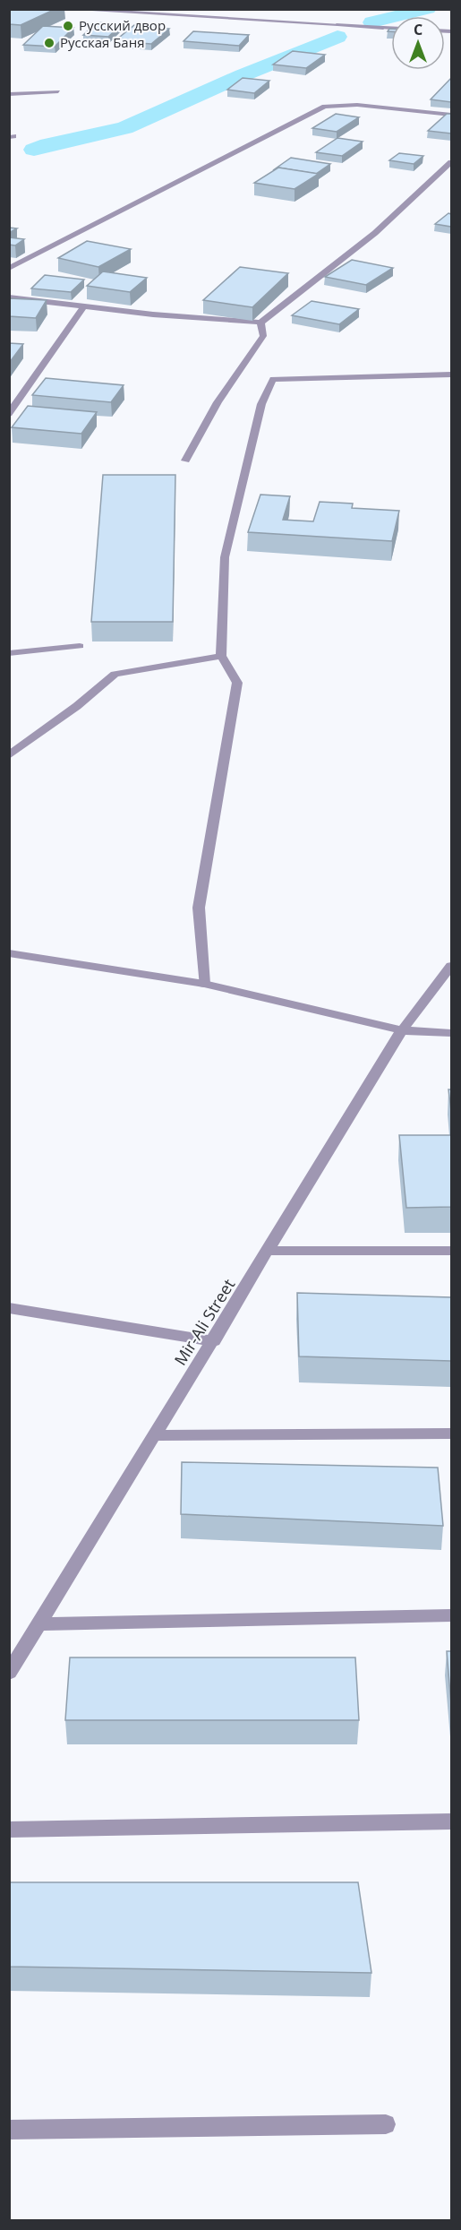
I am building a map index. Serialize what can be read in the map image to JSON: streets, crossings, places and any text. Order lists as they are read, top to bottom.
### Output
{
  "streets": {
    "street": ["Mir-Ali Street"]
  },
  "places": ["Русский двор", "Русская Баня"],
  "north": "top"
}
